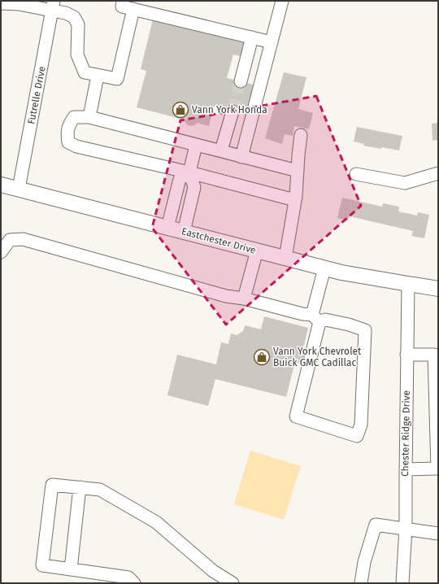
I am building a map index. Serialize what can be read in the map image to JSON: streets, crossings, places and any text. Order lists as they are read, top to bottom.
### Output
{
  "streets": {
    "main road": ["Eastchester Drive"],
    "street": ["Futrelle Drive", "Chester Ridge Drive"]
  },
  "crossings": [
    ["Futrelle Drive", "Eastchester Drive"],
    ["Eastchester Drive", "Chester Ridge Drive"]
  ],
  "places": {
    "shop": ["Vann York Honda", "Vann York Chevrolet Buick GMC Cadillac"]
  }
}
